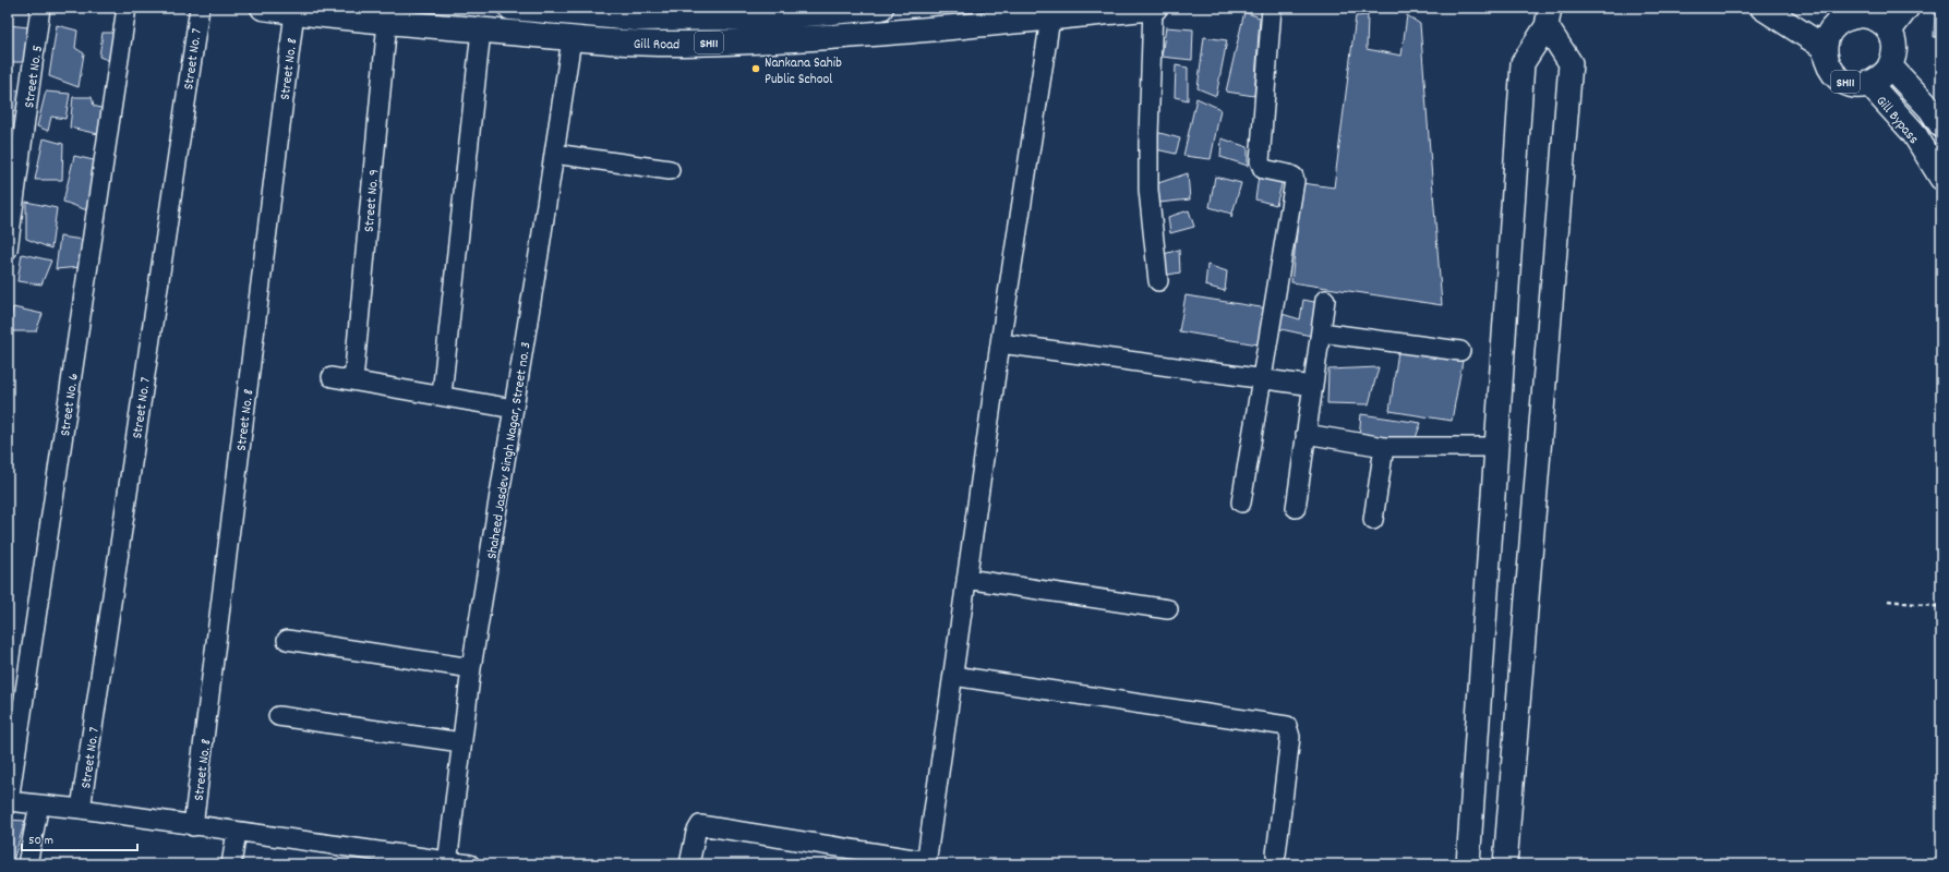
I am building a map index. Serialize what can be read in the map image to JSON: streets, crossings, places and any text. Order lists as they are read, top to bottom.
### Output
{
  "streets": {
    "main road": ["Gill Road", "SH11", "Gill Bypass"],
    "street": [
      "Street No. 7",
      "Street No. 8",
      "Street No. 5",
      "Street No. 9",
      "Street No. 6",
      "Shaheed Jasdev Singh Nagar, Street no. 3"
    ]
  },
  "crossings": [
    ["Gill Road", "Street No. 8"],
    ["Gill Road", "Street No. 9"],
    ["Gill Road", "Shaheed Jasdev Singh Nagar, Street no. 3"]
  ],
  "places": ["Nankana Sahib Public School"],
  "scale_bar": "50 m"
}
